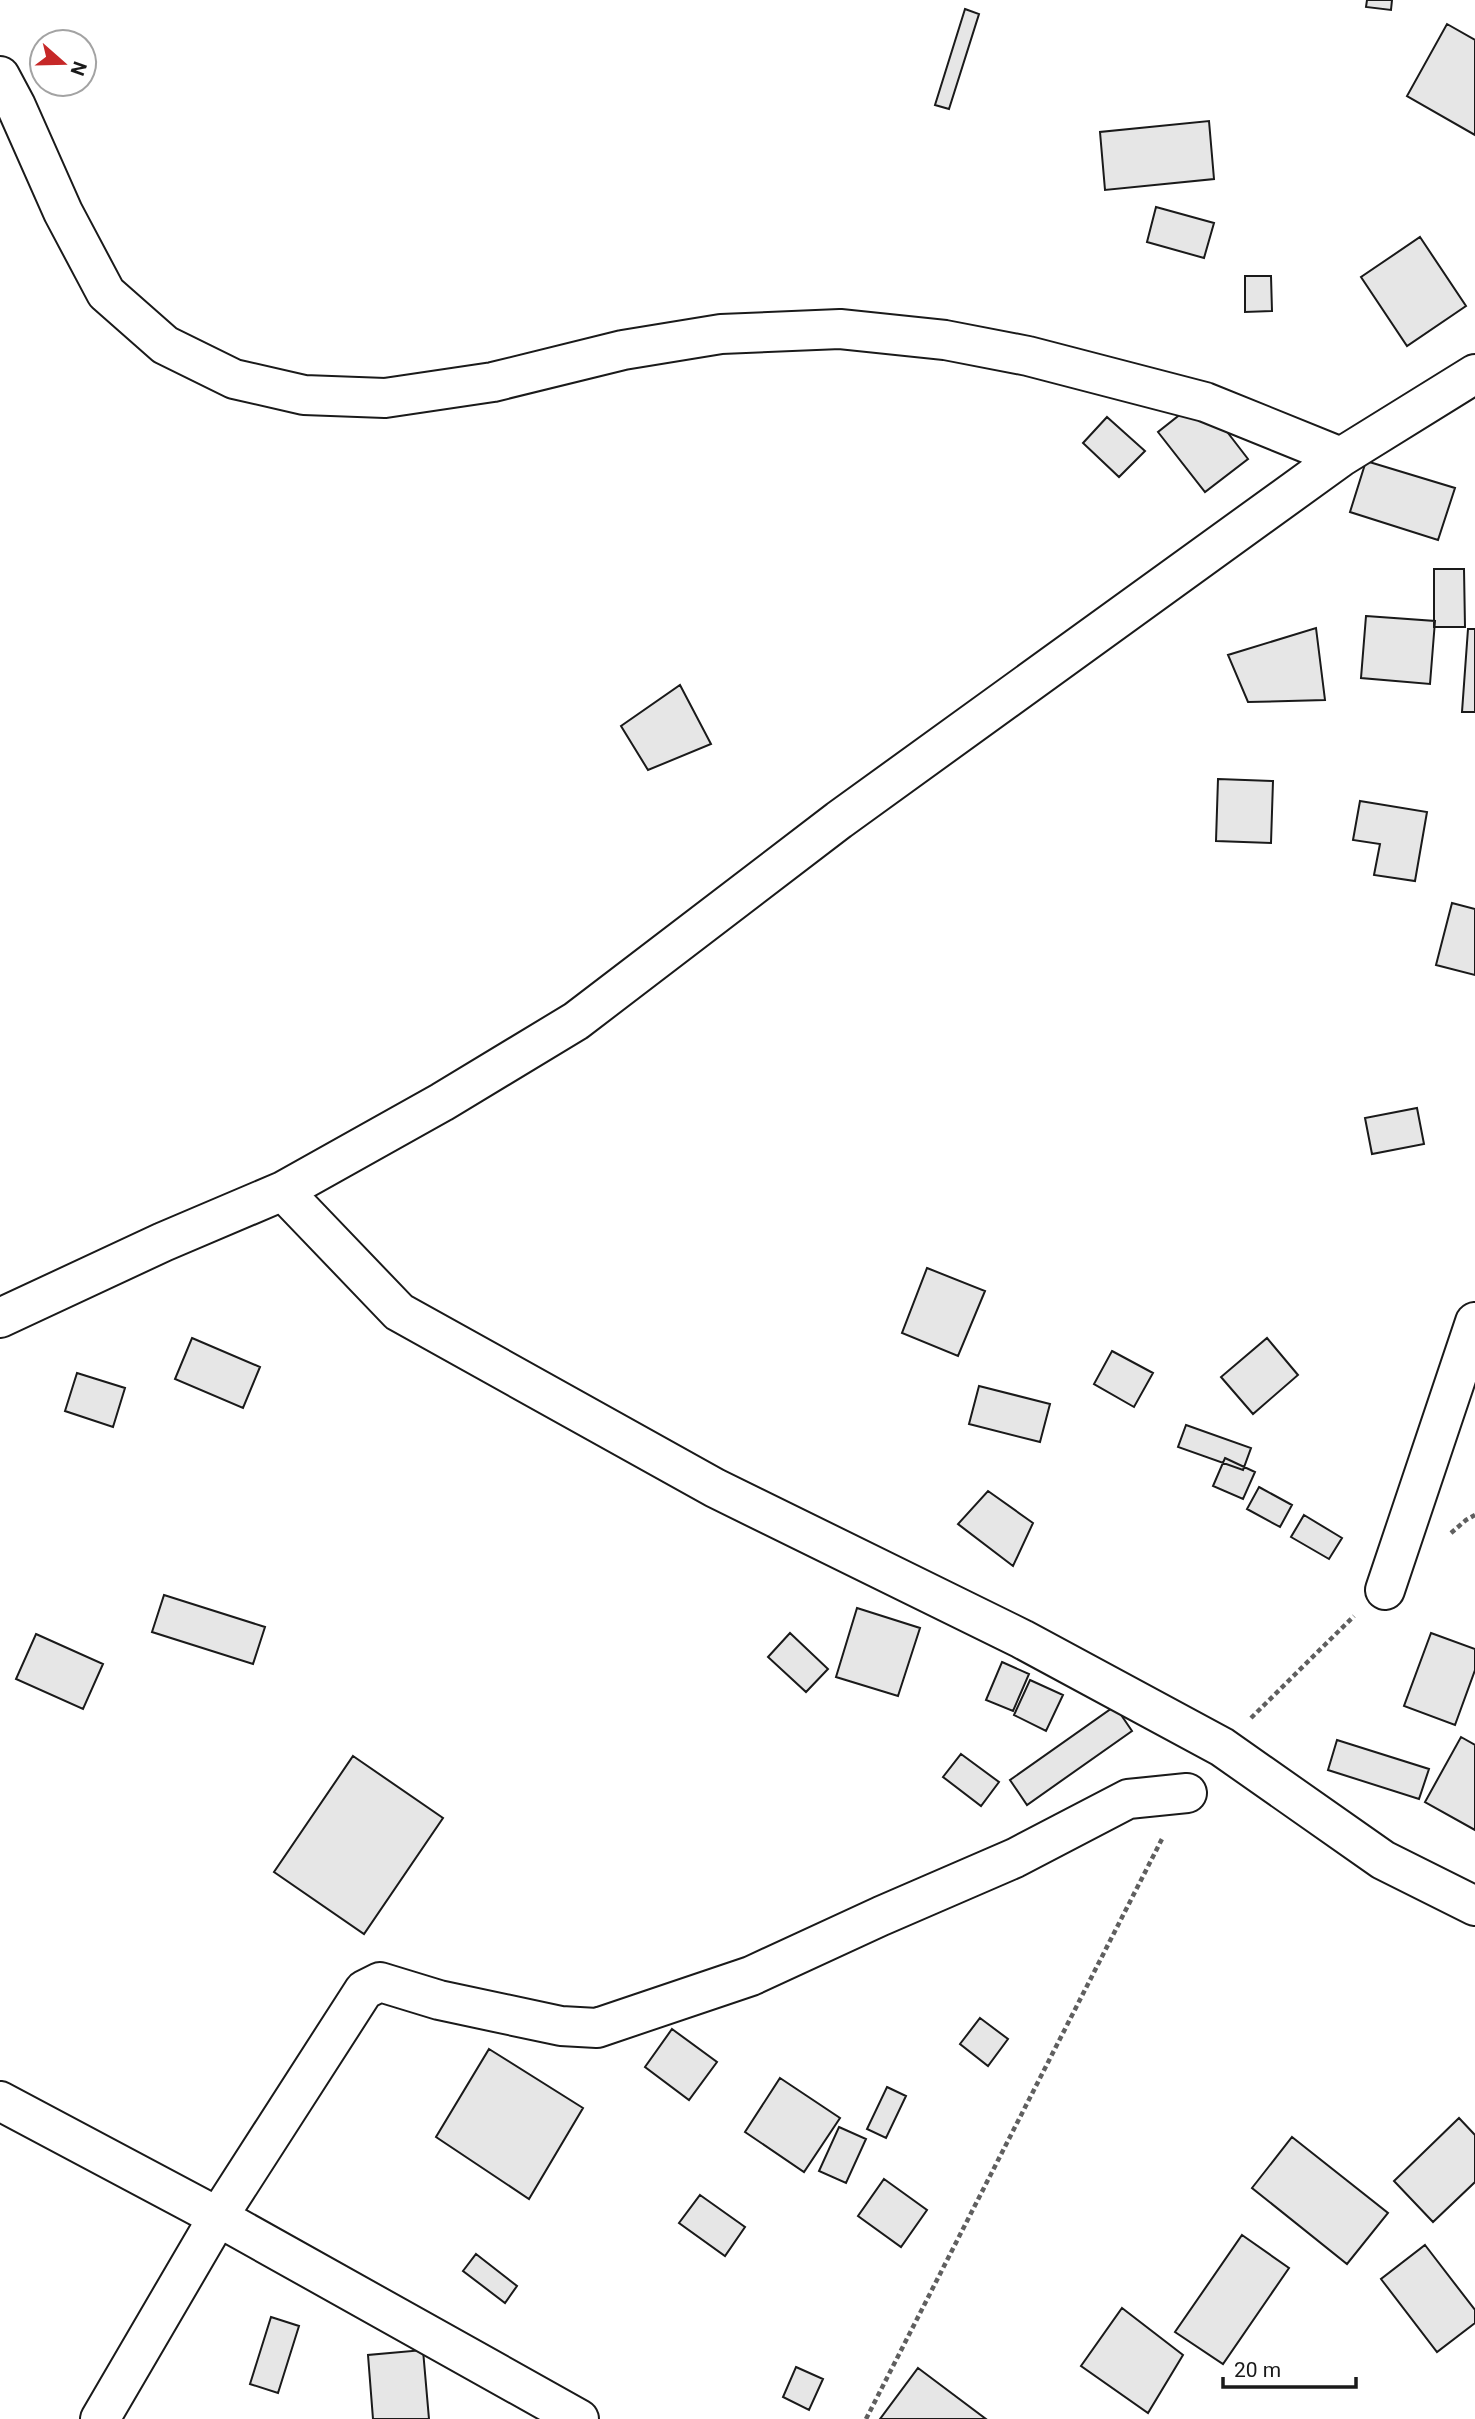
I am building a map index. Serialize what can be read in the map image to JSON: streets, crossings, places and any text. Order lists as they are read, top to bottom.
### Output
{
  "scale_bar": "20 m",
  "north": "right"
}
